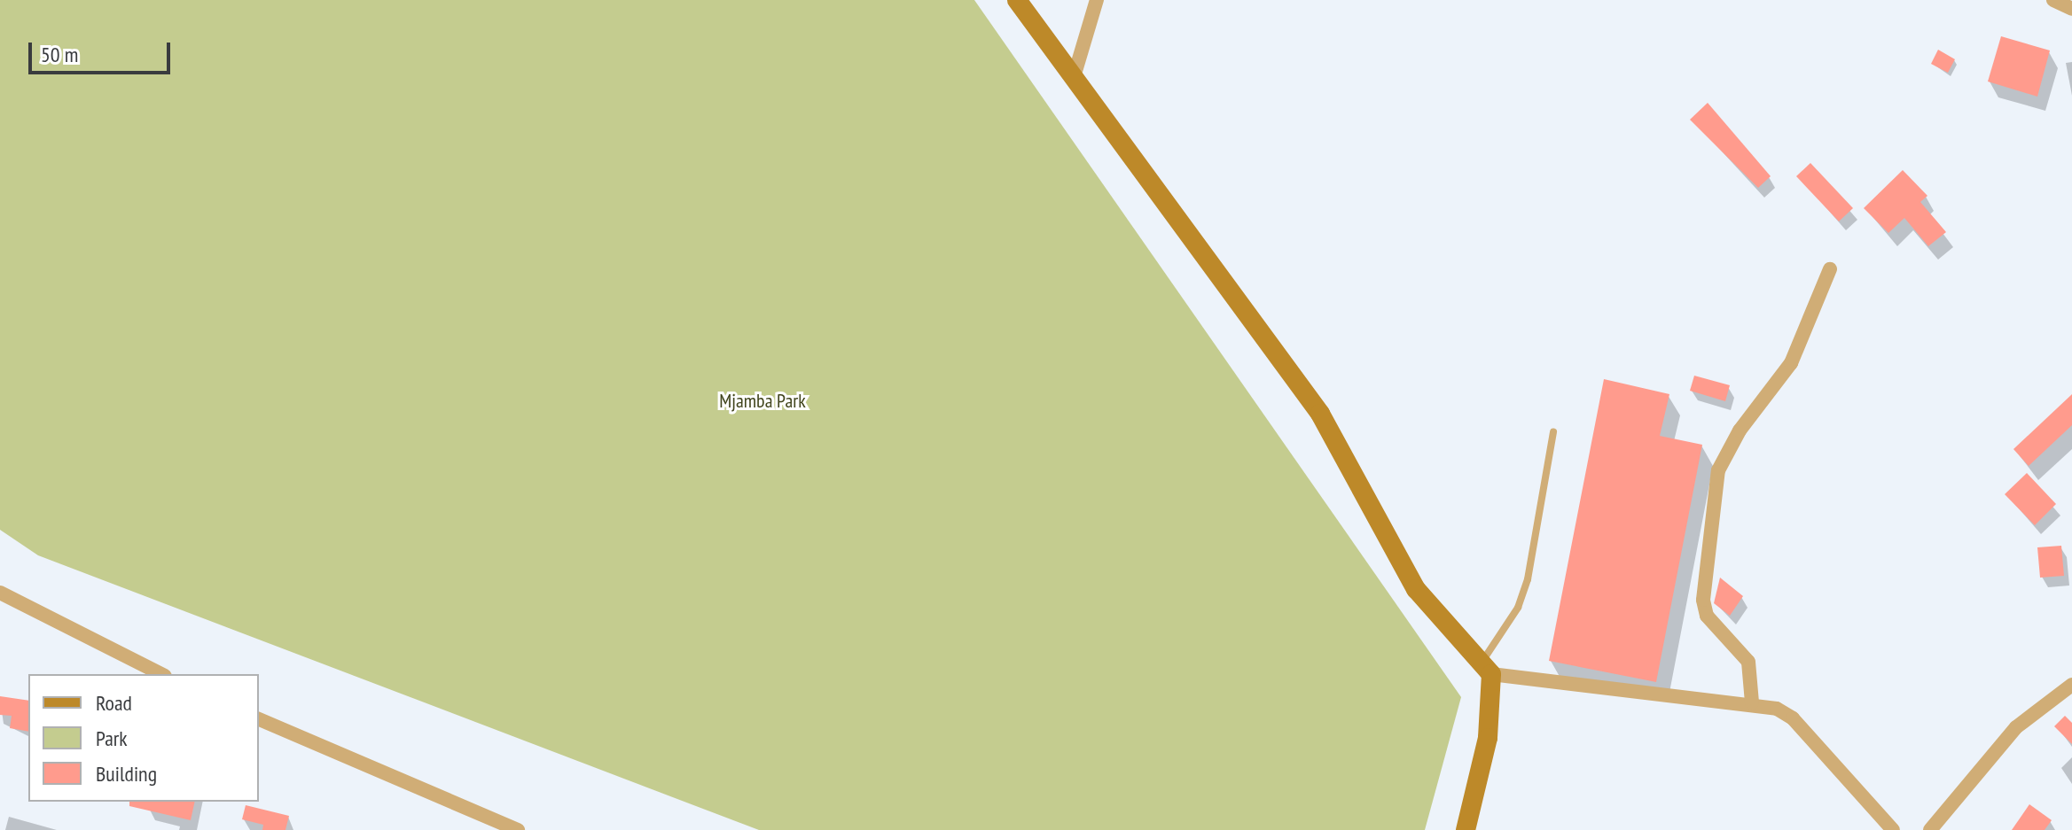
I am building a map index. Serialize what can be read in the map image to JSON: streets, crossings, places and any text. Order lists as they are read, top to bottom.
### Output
{
  "parks": ["Mjamba Park"],
  "legend": ["Road", "Park", "Building"],
  "scale_bar": "50 m"
}
